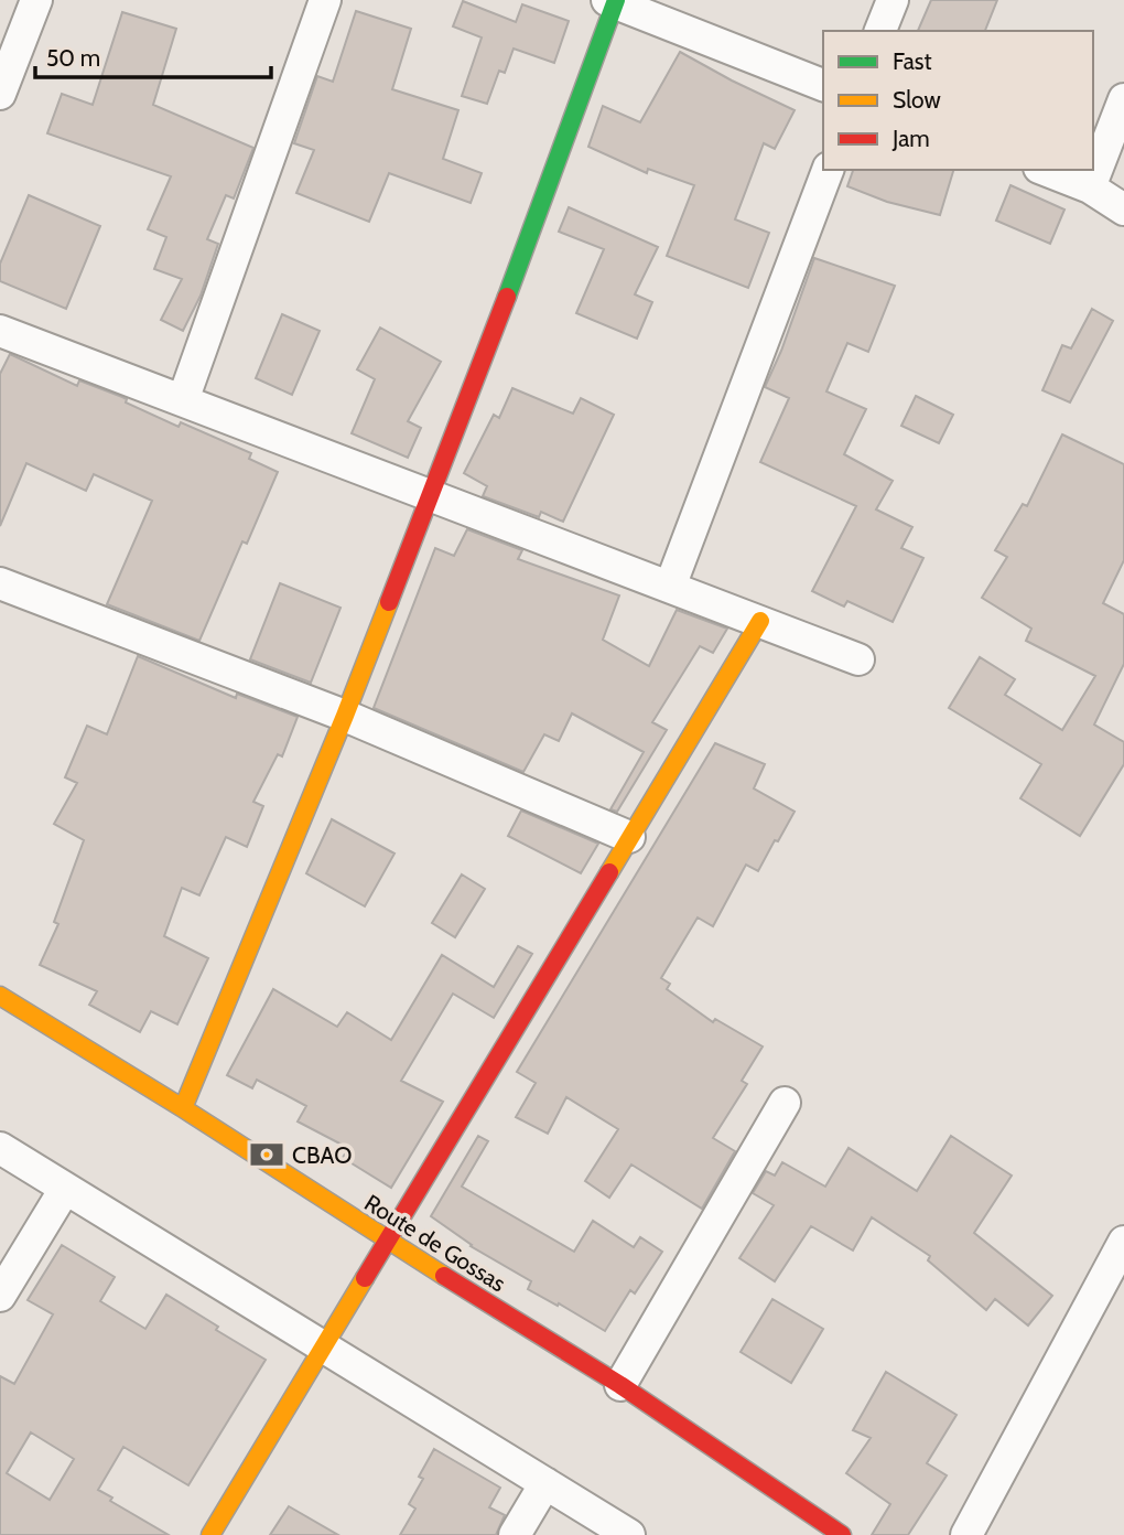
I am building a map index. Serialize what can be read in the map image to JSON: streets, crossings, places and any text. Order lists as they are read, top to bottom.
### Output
{
  "streets": {
    "street": ["Route de Gossas"]
  },
  "places": {
    "bank": ["CBAO"]
  },
  "legend": ["Fast", "Slow", "Jam"],
  "scale_bar": "50 m"
}
